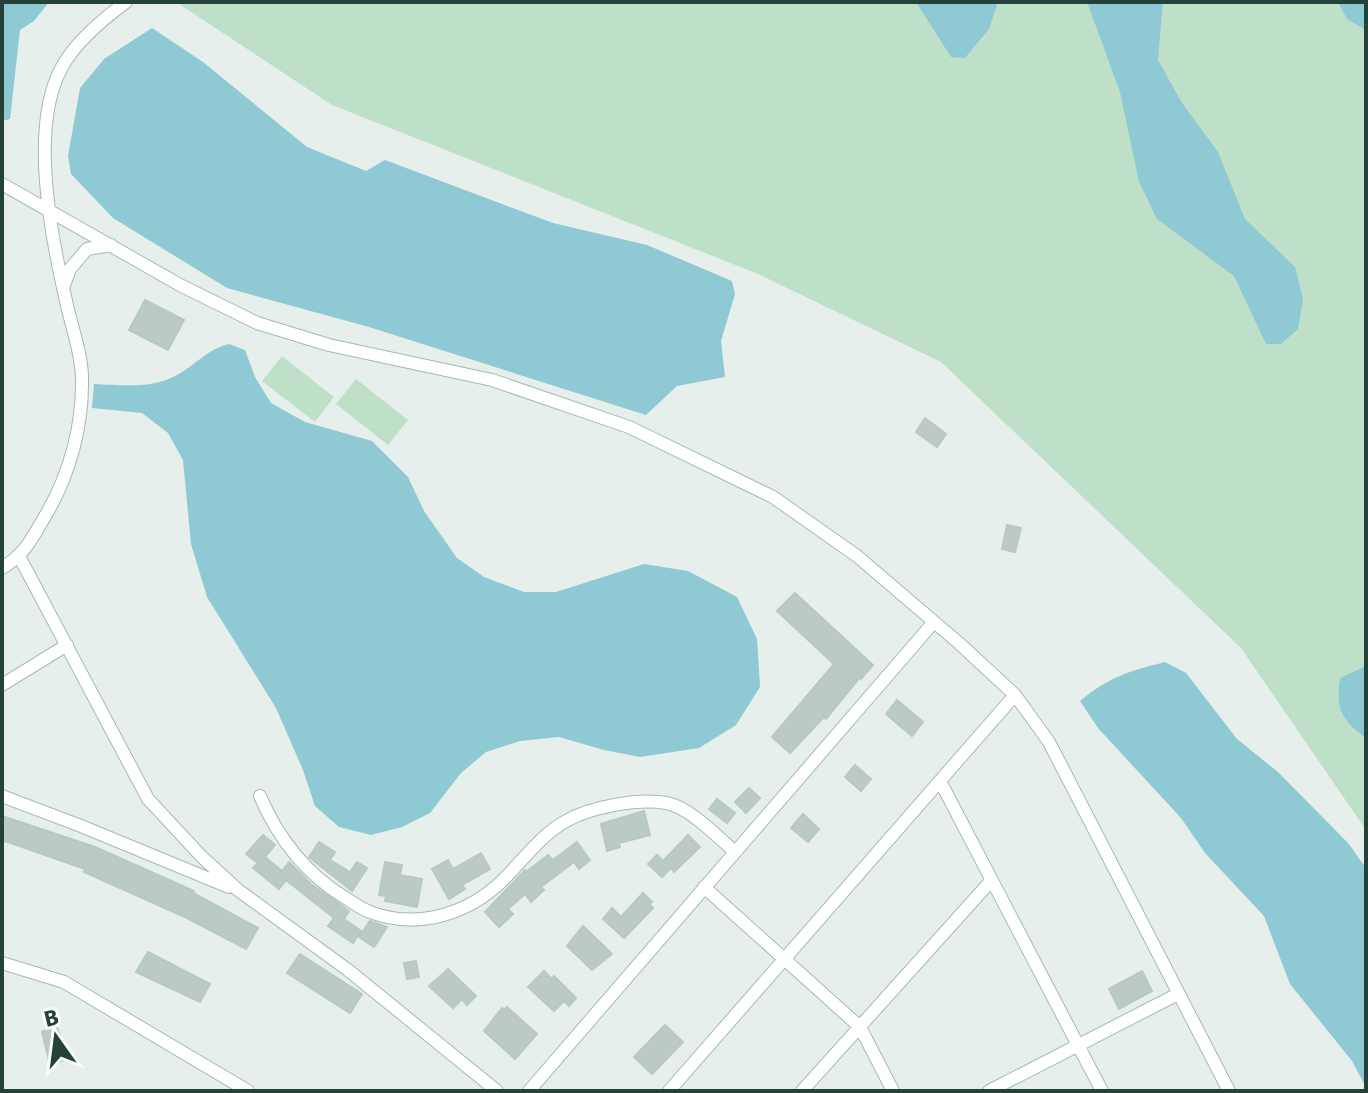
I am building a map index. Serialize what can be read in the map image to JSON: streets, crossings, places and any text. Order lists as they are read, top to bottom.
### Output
{
  "north": "top"
}
